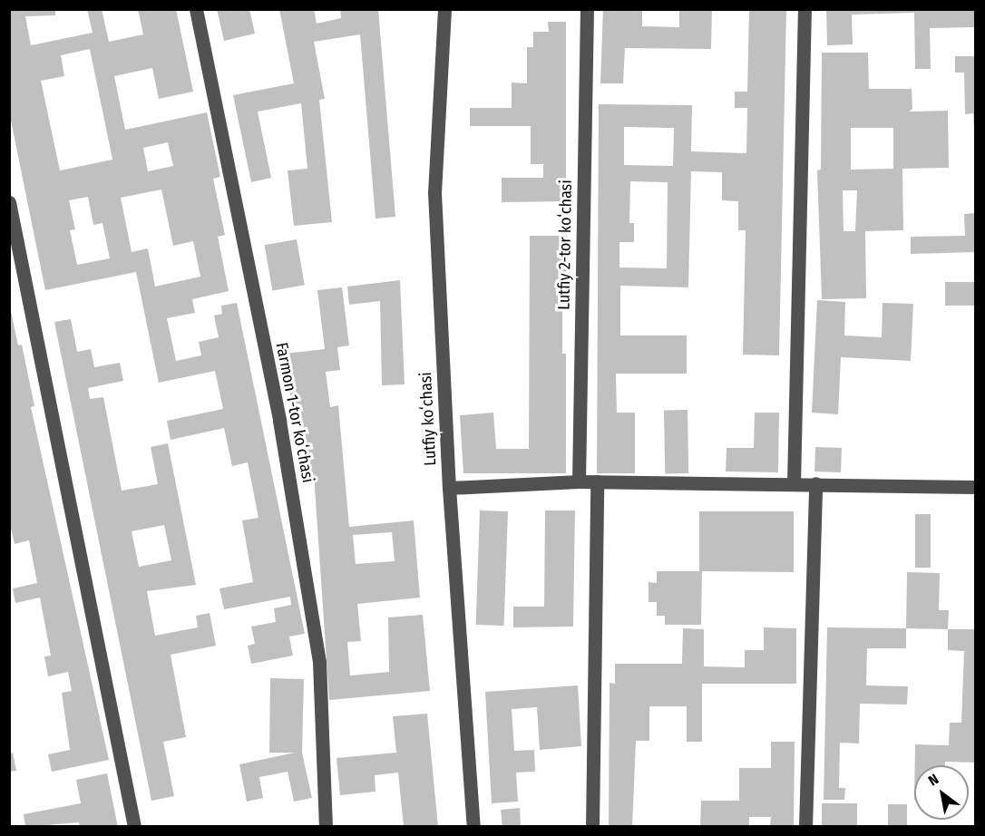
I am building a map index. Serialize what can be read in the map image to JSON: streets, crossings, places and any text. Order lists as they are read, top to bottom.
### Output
{
  "streets": {
    "street": ["Lutfiy 2-tor koʻchasi", "Farmon 1-tor koʻchasi", "Lutfiy koʻchasi"]
  },
  "north": "top left"
}
